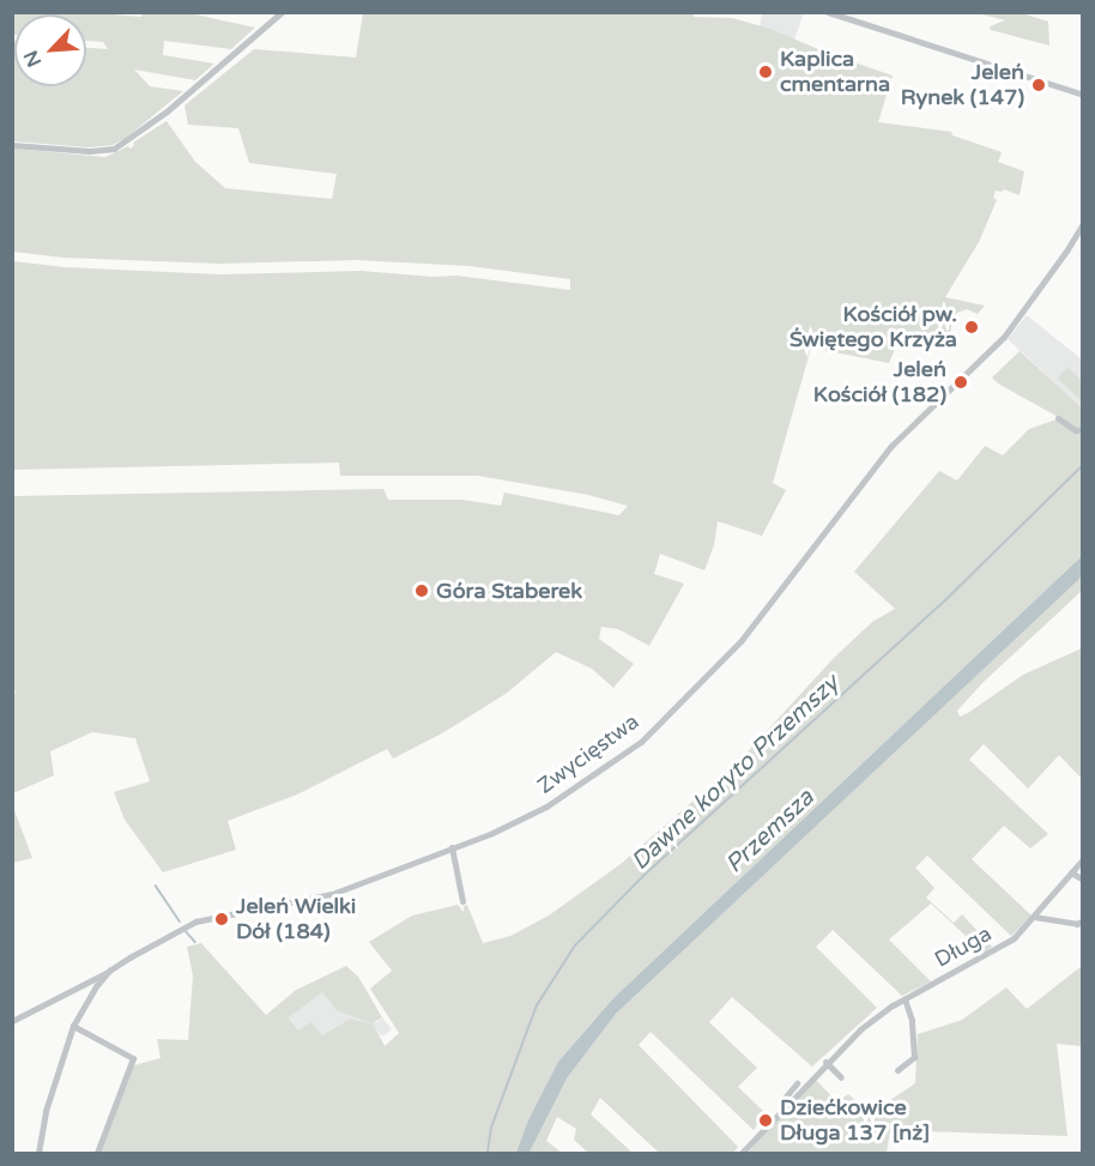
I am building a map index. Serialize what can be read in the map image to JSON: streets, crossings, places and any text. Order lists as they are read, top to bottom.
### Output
{
  "streets": {
    "street": ["Zwycięstwa", "Długa"]
  },
  "water": ["Dawne koryto Przemszy", "Przemsza"],
  "places": [
    "Kaplica cmentarna",
    "Jeleń Rynek (147)",
    "Kościół pw. Świętego Krzyża",
    "Jeleń Kościół (182)",
    "Góra Staberek",
    "Jeleń Wielki Dół (184)",
    "Dziećkowice Długa 137 [nż]"
  ],
  "north": "bottom left"
}
